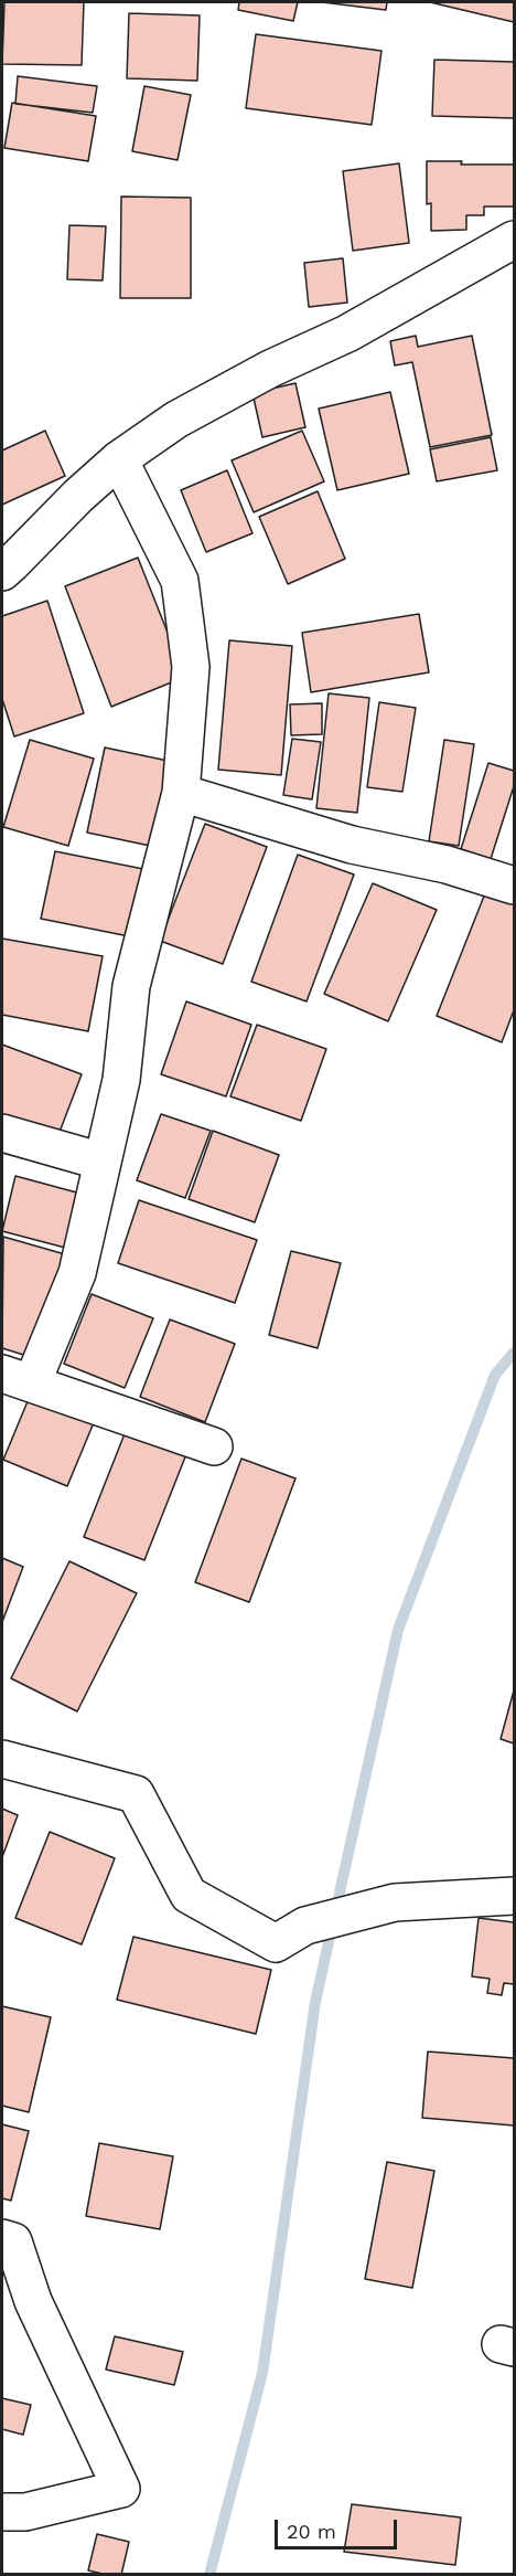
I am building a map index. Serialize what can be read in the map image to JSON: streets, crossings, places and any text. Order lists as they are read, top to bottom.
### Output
{
  "scale_bar": "20 m"
}
